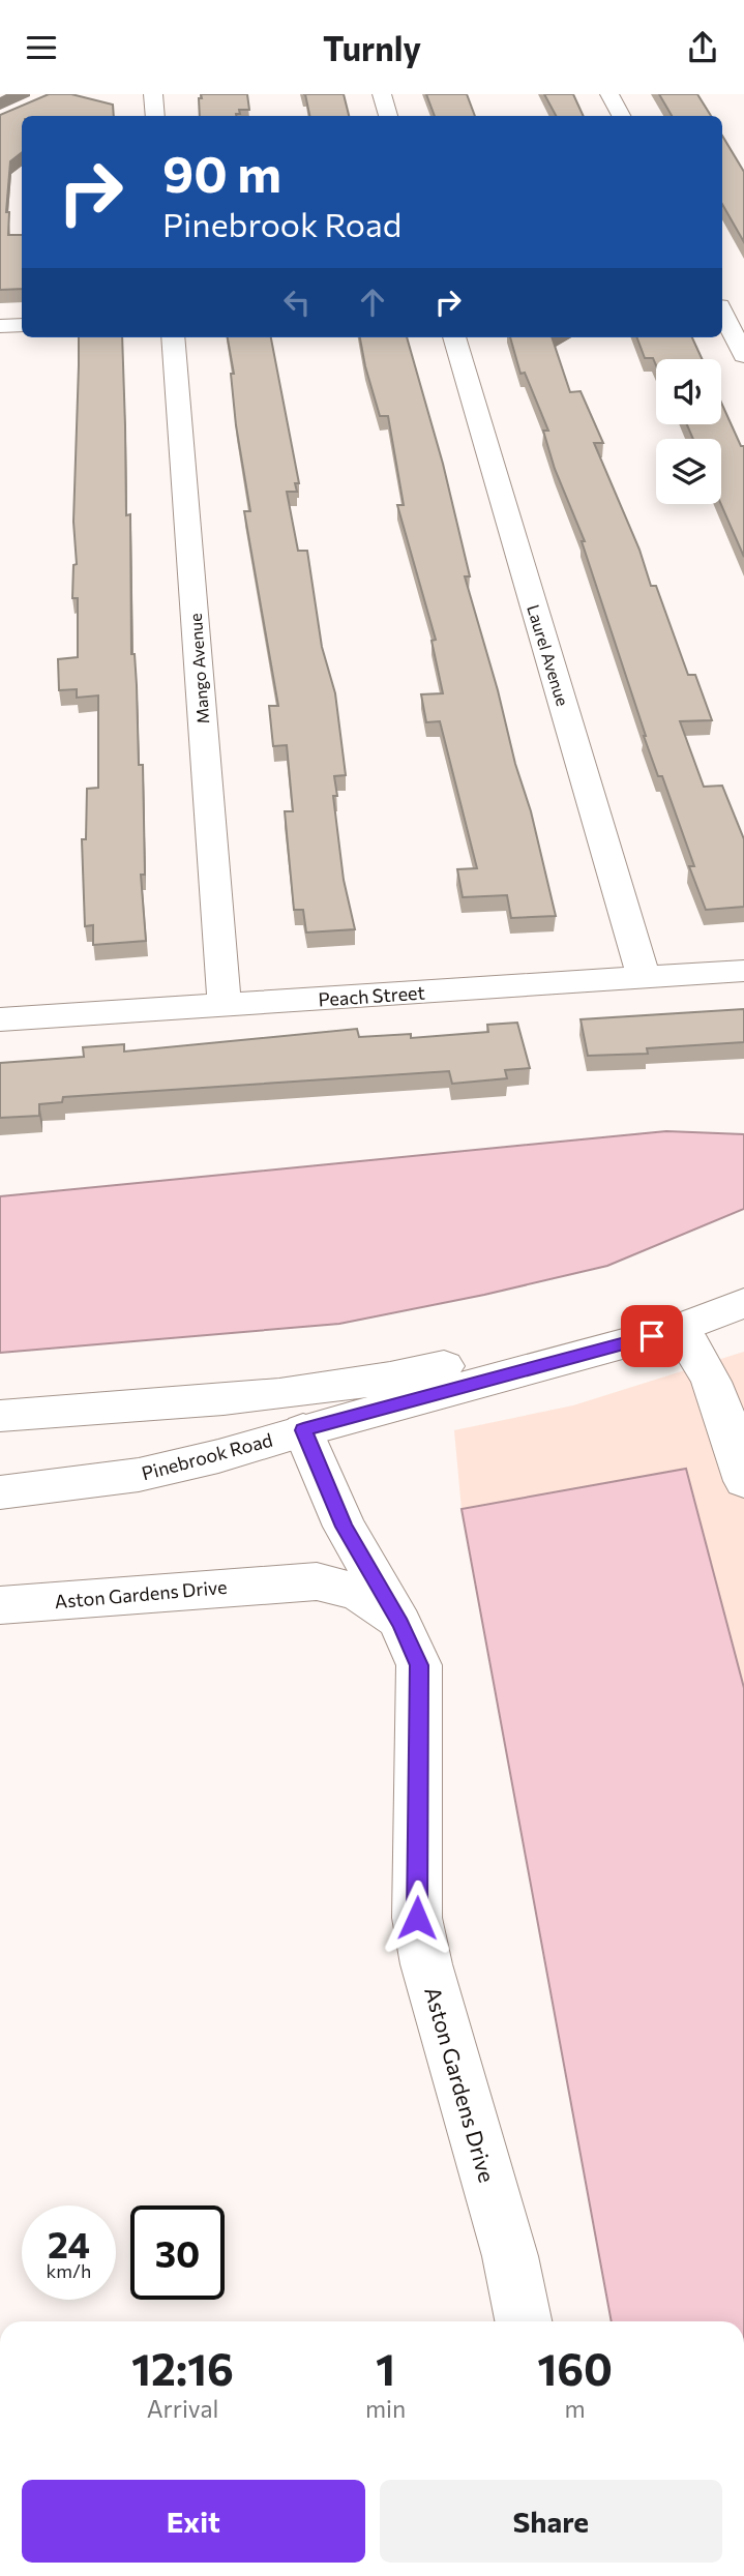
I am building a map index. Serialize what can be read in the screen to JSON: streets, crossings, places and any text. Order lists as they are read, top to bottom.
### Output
{
  "streets": {
    "street": [
      "Laurel Avenue",
      "Mango Avenue",
      "Peach Street",
      "Pinebrook Road",
      "Aston Gardens Drive"
    ]
  },
  "crossings": [
    ["Laurel Avenue", "Peach Street"],
    ["Mango Avenue", "Peach Street"],
    ["Pinebrook Road", "Aston Gardens Drive"]
  ],
  "page": {
    "header": "Turnly",
    "turn": ["90 m", "Pinebrook Road"],
    "speed": "24 km/h",
    "limit": "30",
    "eta": [
      "12:16",
      "Arrival",
      "1",
      "min",
      "160",
      "m"
    ],
    "buttons": ["Exit", "Share"]
  }
}
